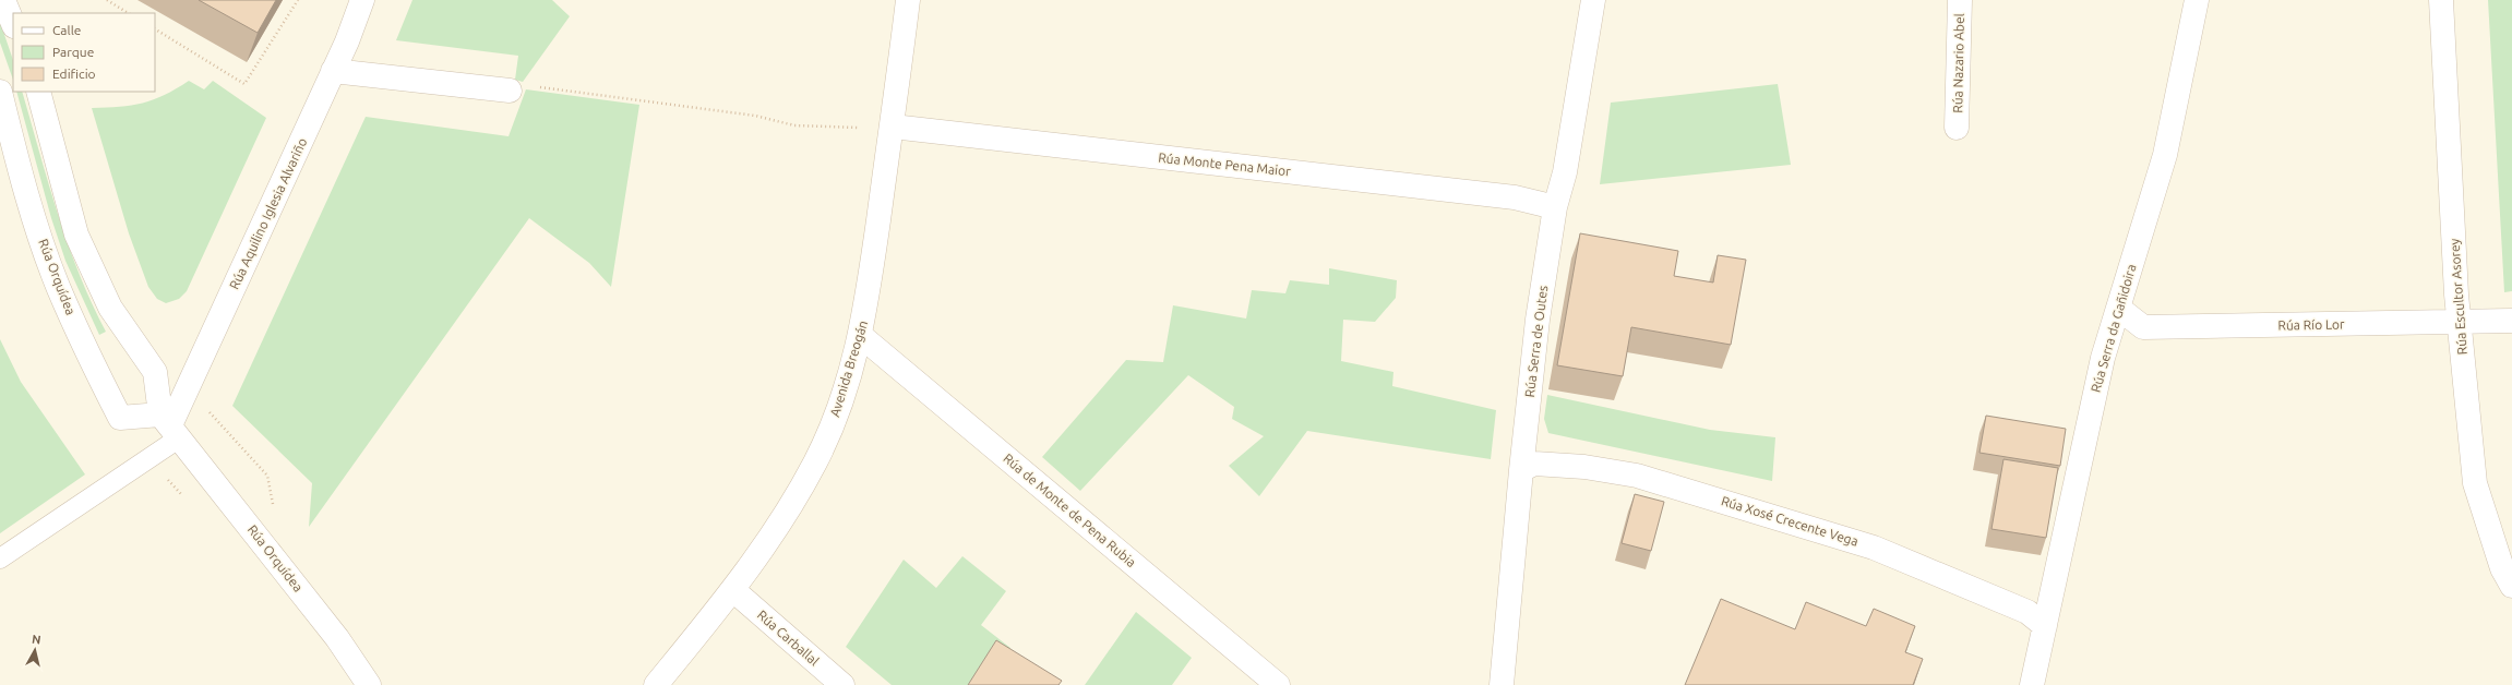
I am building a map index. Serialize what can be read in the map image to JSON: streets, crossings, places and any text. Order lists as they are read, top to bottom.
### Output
{
  "streets": {
    "street": [
      "Rúa Nazario Abel",
      "Rúa Monte Pena Maior",
      "Rúa Aquilino Iglesia Alvariño",
      "Rúa Orquídea",
      "Rúa Escultor Asorey",
      "Rúa Río Lor",
      "Rúa Serra da Gañidoira",
      "Rúa Serra de Outes",
      "Avenida Breogán",
      "Rúa de Monte de Pena Rubia",
      "Rúa Xosé Crecente Vega",
      "Rúa Carballal"
    ]
  },
  "crossings": [
    ["Rúa Monte Pena Maior", "Rúa Serra de Outes"],
    ["Rúa Monte Pena Maior", "Avenida Breogán"],
    ["Rúa Aquilino Iglesia Alvariño", "Rúa Orquídea"],
    ["Rúa Escultor Asorey", "Rúa Río Lor"],
    ["Rúa Río Lor", "Rúa Serra da Gañidoira"],
    ["Rúa Serra da Gañidoira", "Rúa Xosé Crecente Vega"],
    ["Rúa Serra de Outes", "Rúa Xosé Crecente Vega"],
    ["Avenida Breogán", "Rúa de Monte de Pena Rubia"],
    ["Avenida Breogán", "Rúa Carballal"]
  ],
  "legend": ["Calle", "Parque", "Edificio"],
  "north": "top"
}
